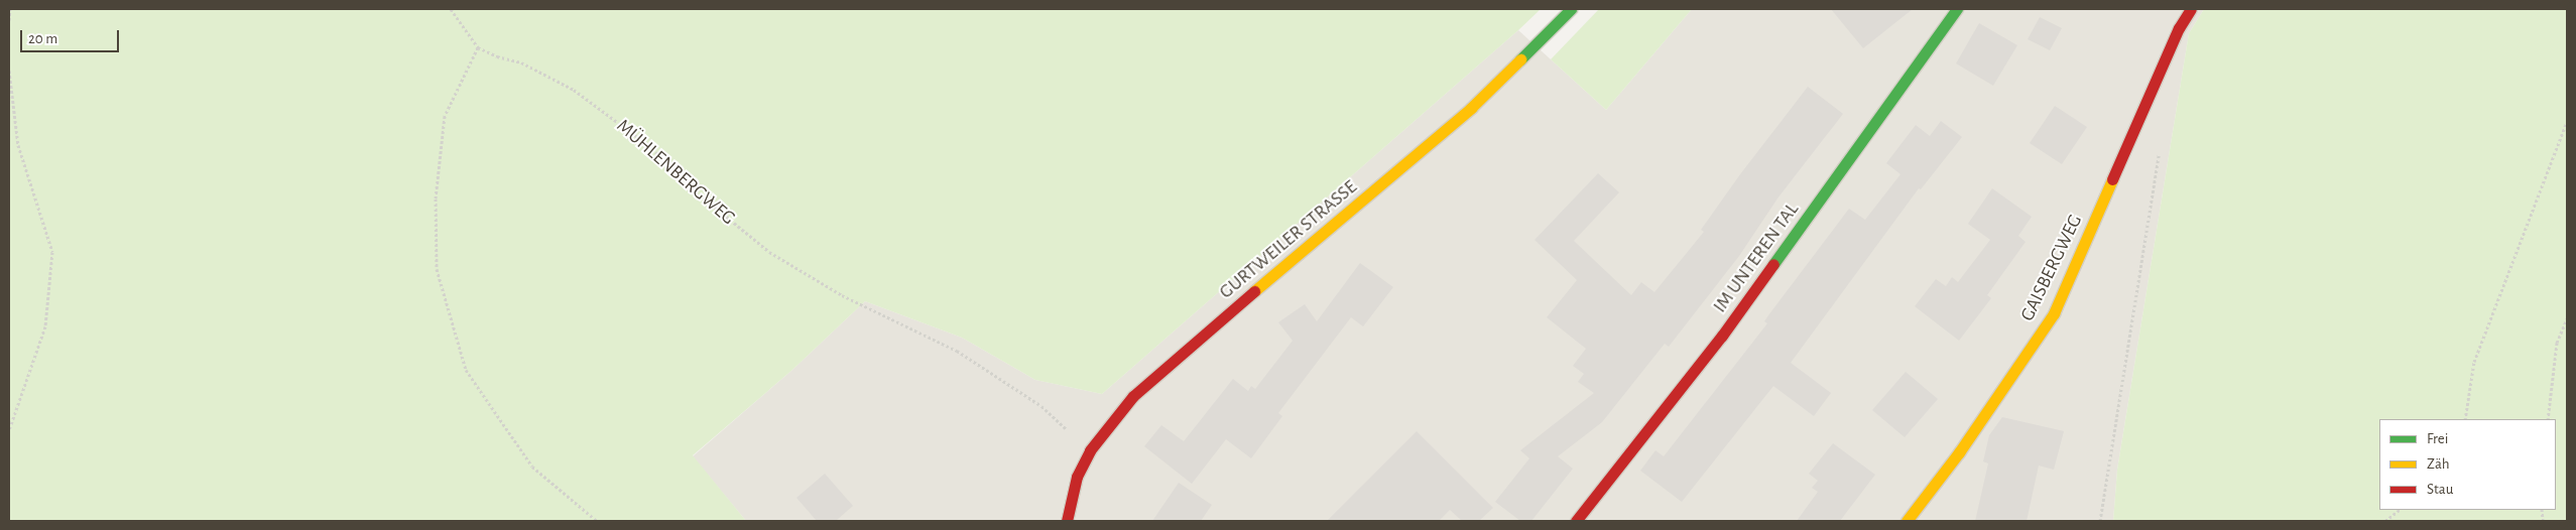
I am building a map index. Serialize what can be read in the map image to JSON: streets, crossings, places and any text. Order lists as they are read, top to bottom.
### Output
{
  "streets": {
    "street": ["GURTWEILER STRASSE", "IM UNTEREN TAL", "GAISBERGWEG"],
    "path": ["MÜHLENBERGWEG"]
  },
  "crossings": [
    ["MÜHLENBERGWEG", "GURTWEILER STRASSE"]
  ],
  "legend": ["Frei", "Zäh", "Stau"],
  "scale_bar": "20 m"
}
